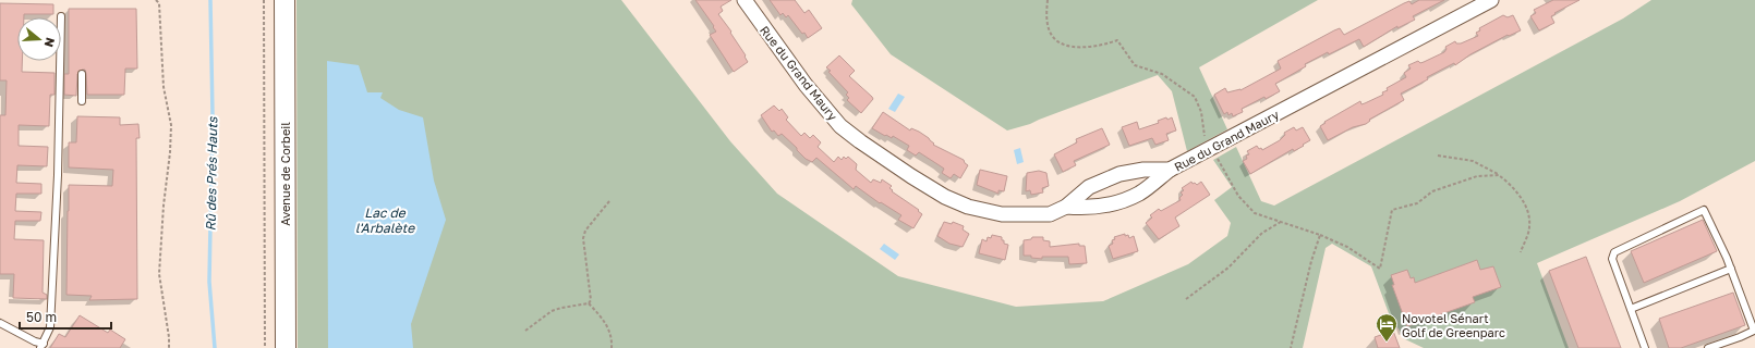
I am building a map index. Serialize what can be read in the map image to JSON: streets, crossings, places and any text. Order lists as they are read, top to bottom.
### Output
{
  "streets": {
    "main road": ["Avenue de Corbeil"],
    "street": ["Rue du Grand Maury"]
  },
  "water": ["Rû des Prés Hauts", "Lac de l'Arbalète"],
  "places": {
    "hotel": ["Novotel Sénart Golf de Greenparc"]
  },
  "scale_bar": "50 m",
  "north": "right"
}
